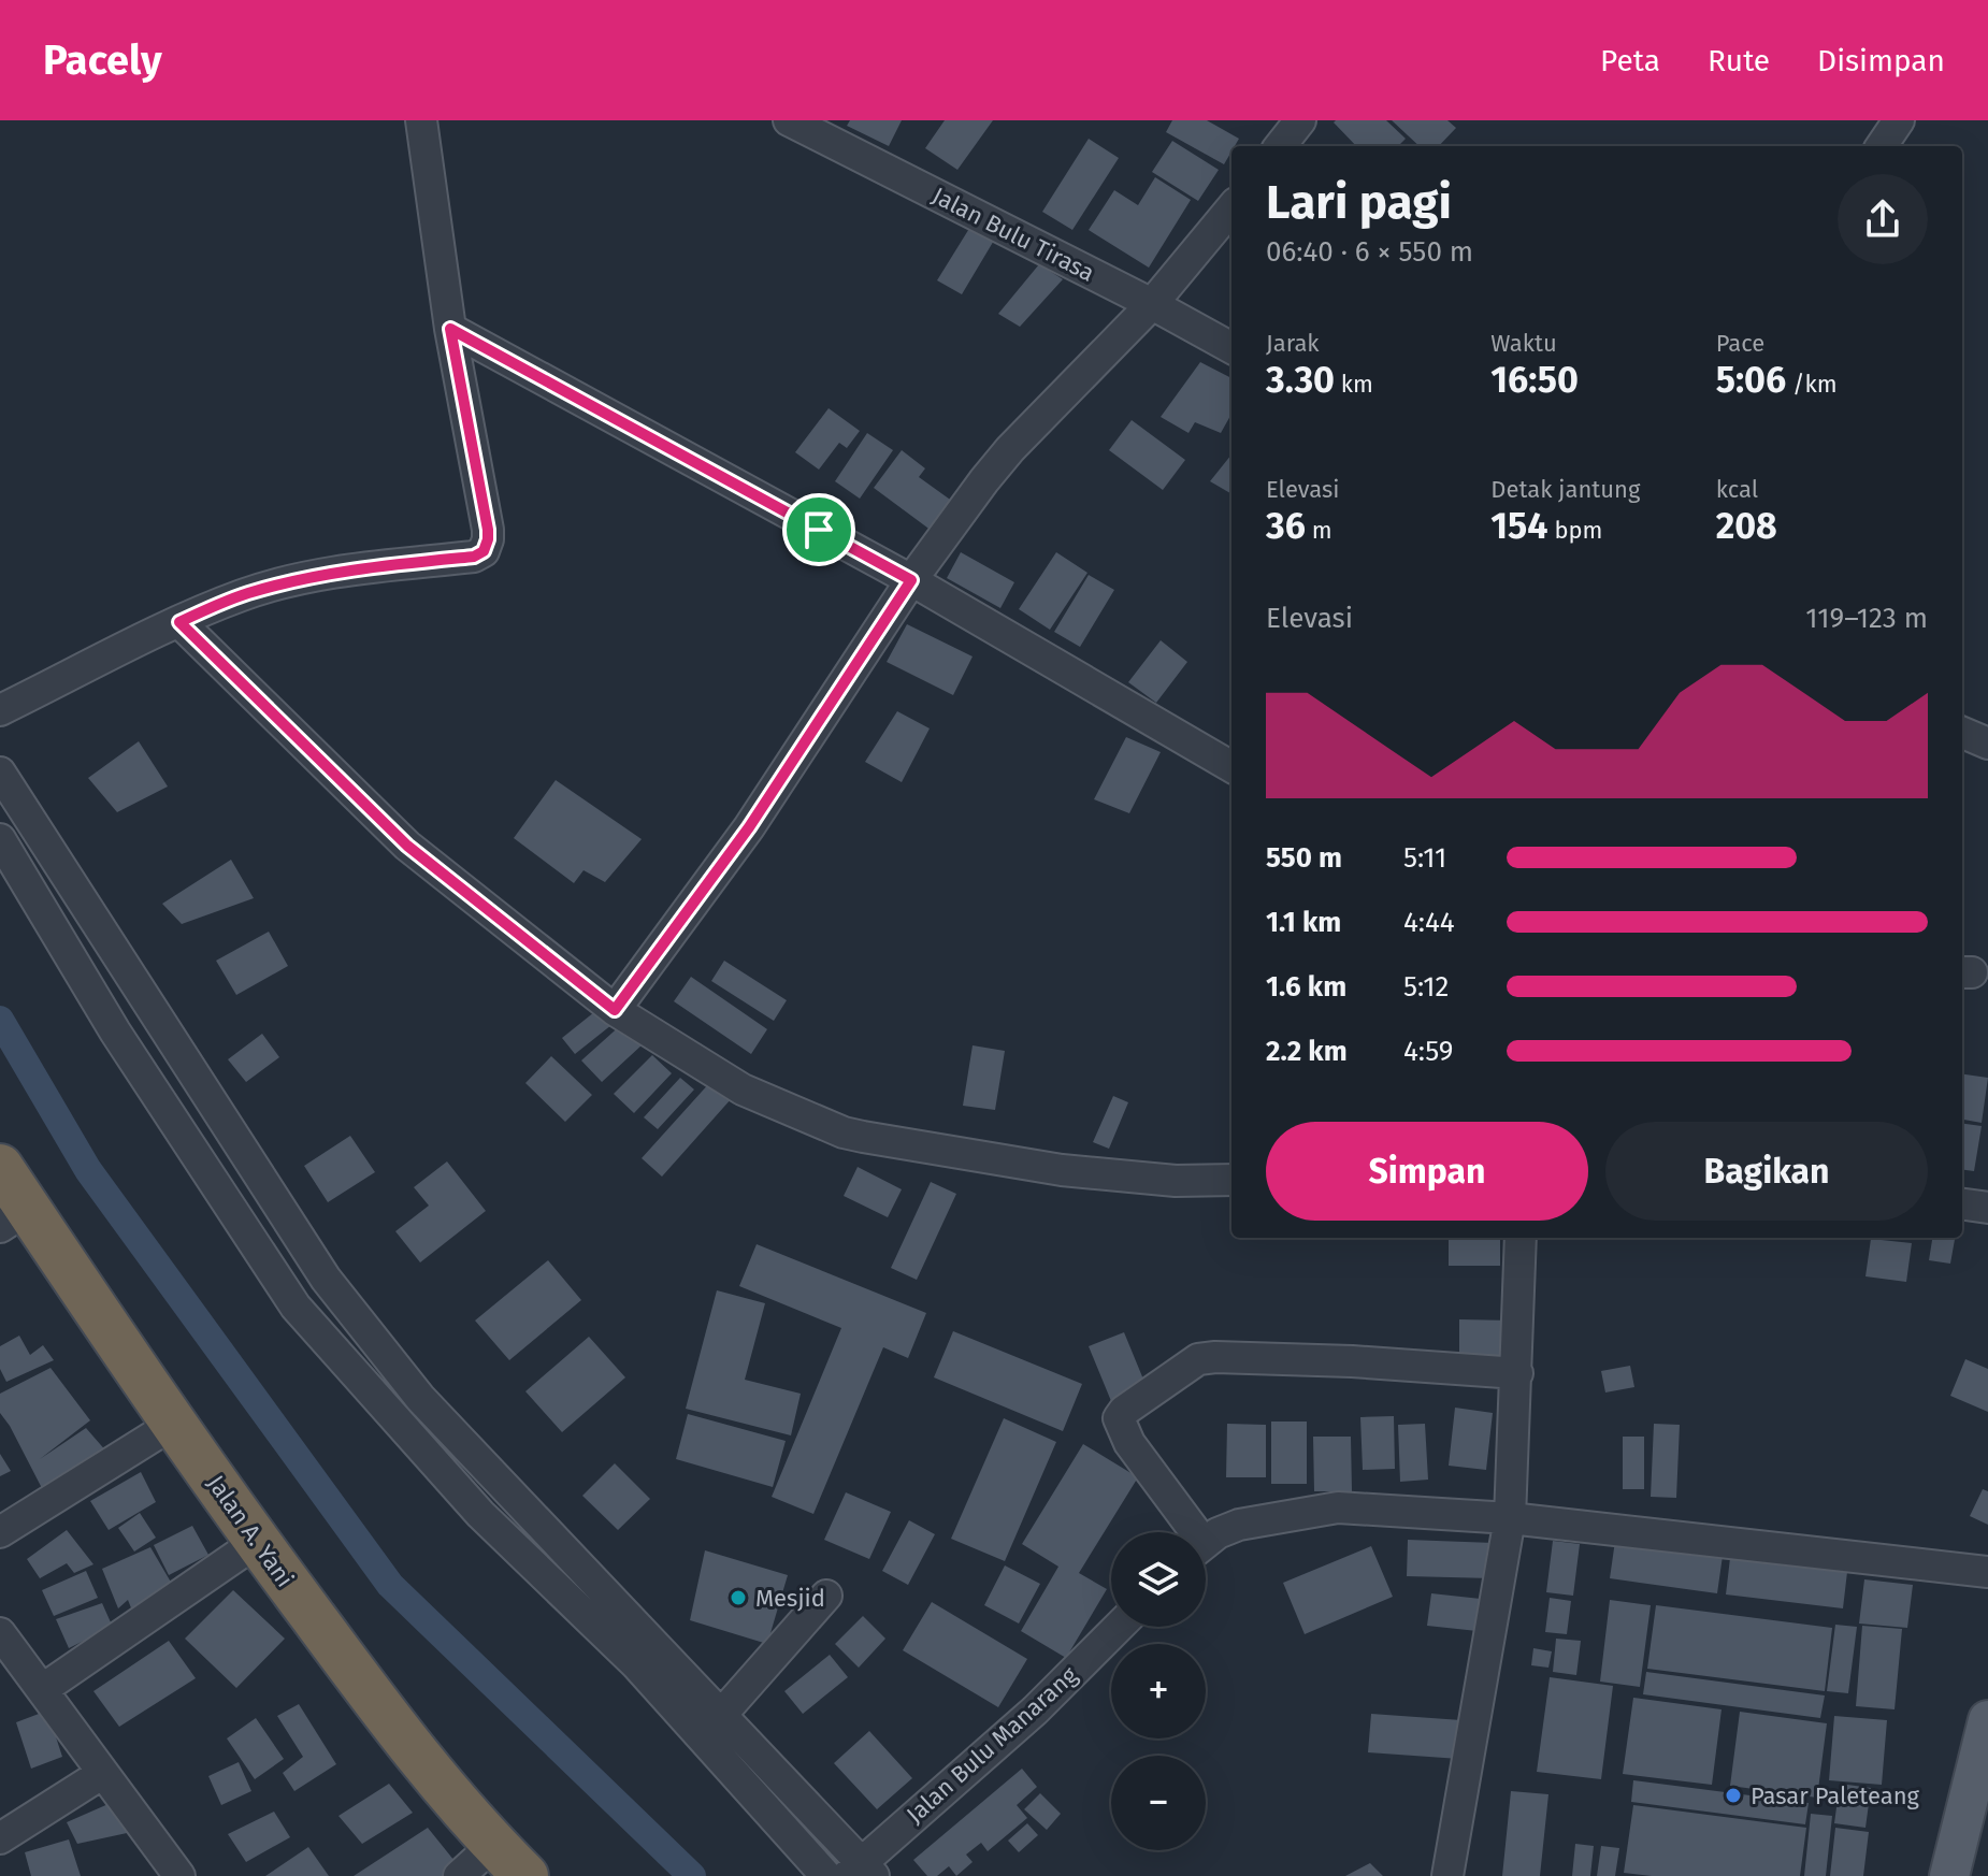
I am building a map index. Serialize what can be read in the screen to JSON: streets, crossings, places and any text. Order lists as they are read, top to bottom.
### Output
{
  "streets": {
    "highway": ["Jalan A. Yani"],
    "street": ["Jalan Bulu Tirasa", "Jalan Bulu Manarang"]
  },
  "places": ["Mesjid", "Pasar Paleteang"],
  "page": {
    "header": "Pacely",
    "nav": ["Peta", "Rute", "Disimpan"],
    "heading": ["Lari pagi", "06:40 · 6 × 550 m"],
    "stats": [
      ["Jarak", "3.30 km"],
      ["Waktu", "16:50"],
      ["Pace", "5:06 /km"],
      ["Elevasi", "36 m"],
      ["Detak jantung", "154 bpm"],
      ["kcal", "208"]
    ],
    "chart": ["Elevasi", "119–123 m"],
    "list": [
      {
        "name": "550 m",
        "note": "5:11"
      },
      {
        "name": "1.1 km",
        "note": "4:44"
      },
      {
        "name": "1.6 km",
        "note": "5:12"
      },
      {
        "name": "2.2 km",
        "note": "4:59"
      }
    ],
    "buttons": ["Simpan", "Bagikan"],
    "map_buttons": ["+", "−"]
  }
}
